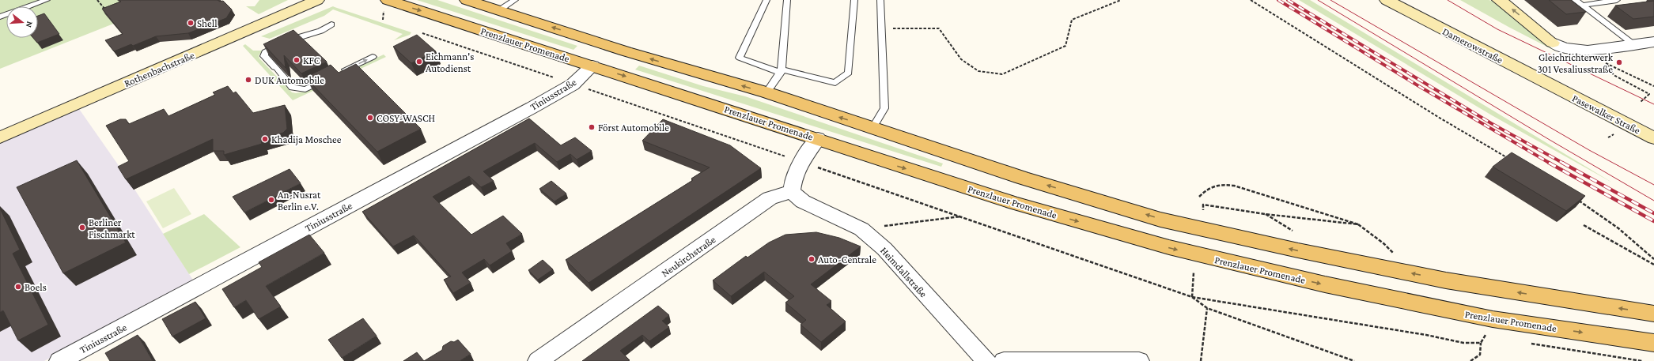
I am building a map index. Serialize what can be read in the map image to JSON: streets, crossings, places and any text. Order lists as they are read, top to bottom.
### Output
{
  "streets": {
    "main road": [
      "Prenzlauer Promenade",
      "Damerowstraße",
      "Rothenbachstraße",
      "Pasewalker Straße"
    ],
    "street": ["Tiniusstraße", "Neukirchstraße", "Heimdallstraße"]
  },
  "crossings": [
    ["Prenzlauer Promenade", "Tiniusstraße"],
    ["Damerowstraße", "Pasewalker Straße"],
    ["Neukirchstraße", "Heimdallstraße"]
  ],
  "places": [
    "Shell",
    "KFC",
    "Eichmann's Autodienst",
    "Gleichrichterwerk 301 Vesaliusstraße",
    "DUK Automobile",
    "COSY-WASCH",
    "Först Automobile",
    "Khadija Moschee",
    "An-Nusrat Berlin e.V.",
    "Berliner Fischmarkt",
    "Auto-Centrale",
    "Boels"
  ],
  "north": "right"
}
